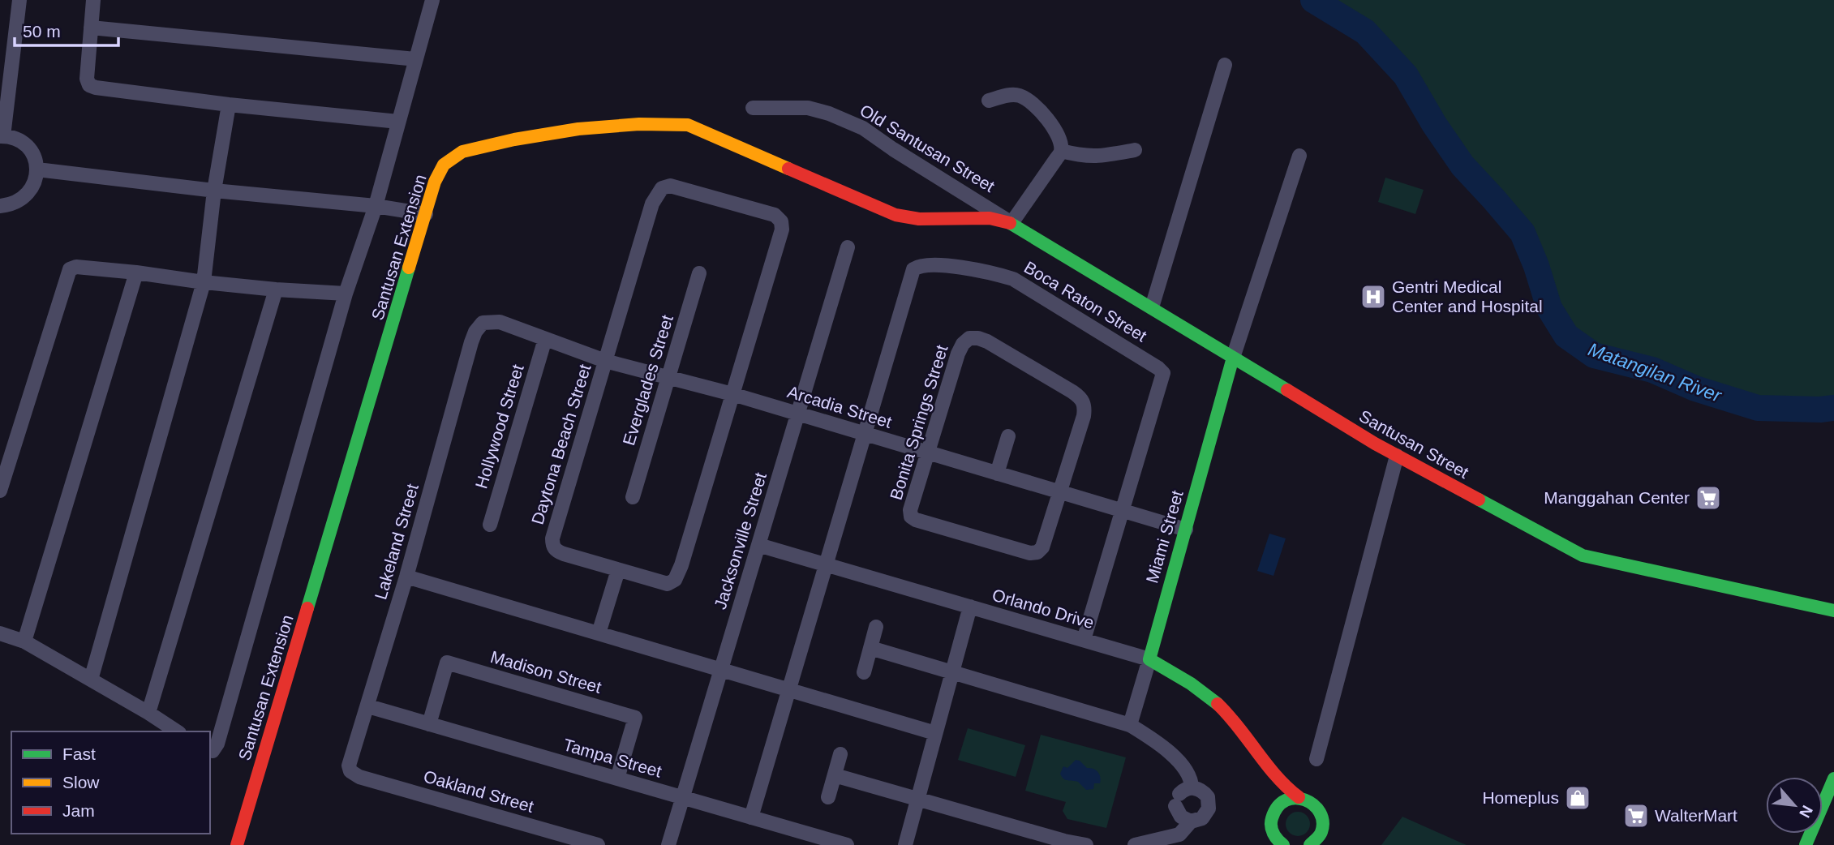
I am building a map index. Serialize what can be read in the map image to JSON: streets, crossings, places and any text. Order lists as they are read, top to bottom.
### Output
{
  "streets": {
    "street": [
      "Old Santusan Street",
      "Santusan Extension",
      "Boca Raton Street",
      "Everglades Street",
      "Arcadia Street",
      "Bonita Springs Street",
      "Hollywood Street",
      "Daytona Beach Street",
      "Santusan Street",
      "Miami Street",
      "Jacksonville Street",
      "Lakeland Street",
      "Orlando Drive",
      "Madison Street",
      "Tampa Street",
      "Oakland Street"
    ]
  },
  "crossings": [
    ["Old Santusan Street", "Santusan Extension"],
    ["Old Santusan Street", "Santusan Street"],
    ["Santusan Extension", "Santusan Street"],
    ["Boca Raton Street", "Arcadia Street"],
    ["Boca Raton Street", "Orlando Drive"],
    ["Boca Raton Street", "Tampa Street"],
    ["Everglades Street", "Arcadia Street"],
    ["Arcadia Street", "Bonita Springs Street"],
    ["Arcadia Street", "Hollywood Street"],
    ["Arcadia Street", "Daytona Beach Street"],
    ["Arcadia Street", "Miami Street"],
    ["Arcadia Street", "Jacksonville Street"],
    ["Arcadia Street", "Lakeland Street"],
    ["Santusan Street", "Miami Street"],
    ["Miami Street", "Orlando Drive"],
    ["Jacksonville Street", "Orlando Drive"],
    ["Jacksonville Street", "Tampa Street"],
    ["Lakeland Street", "Tampa Street"],
    ["Lakeland Street", "Oakland Street"],
    ["Madison Street", "Tampa Street"]
  ],
  "water": ["Matangilan River"],
  "places": {
    "hospital": ["Gentri Medical Center and Hospital"],
    "supermarket": ["Manggahan Center", "WalterMart"],
    "shop": ["Homeplus"]
  },
  "legend": ["Fast", "Slow", "Jam"],
  "scale_bar": "50 m",
  "north": "bottom right"
}
